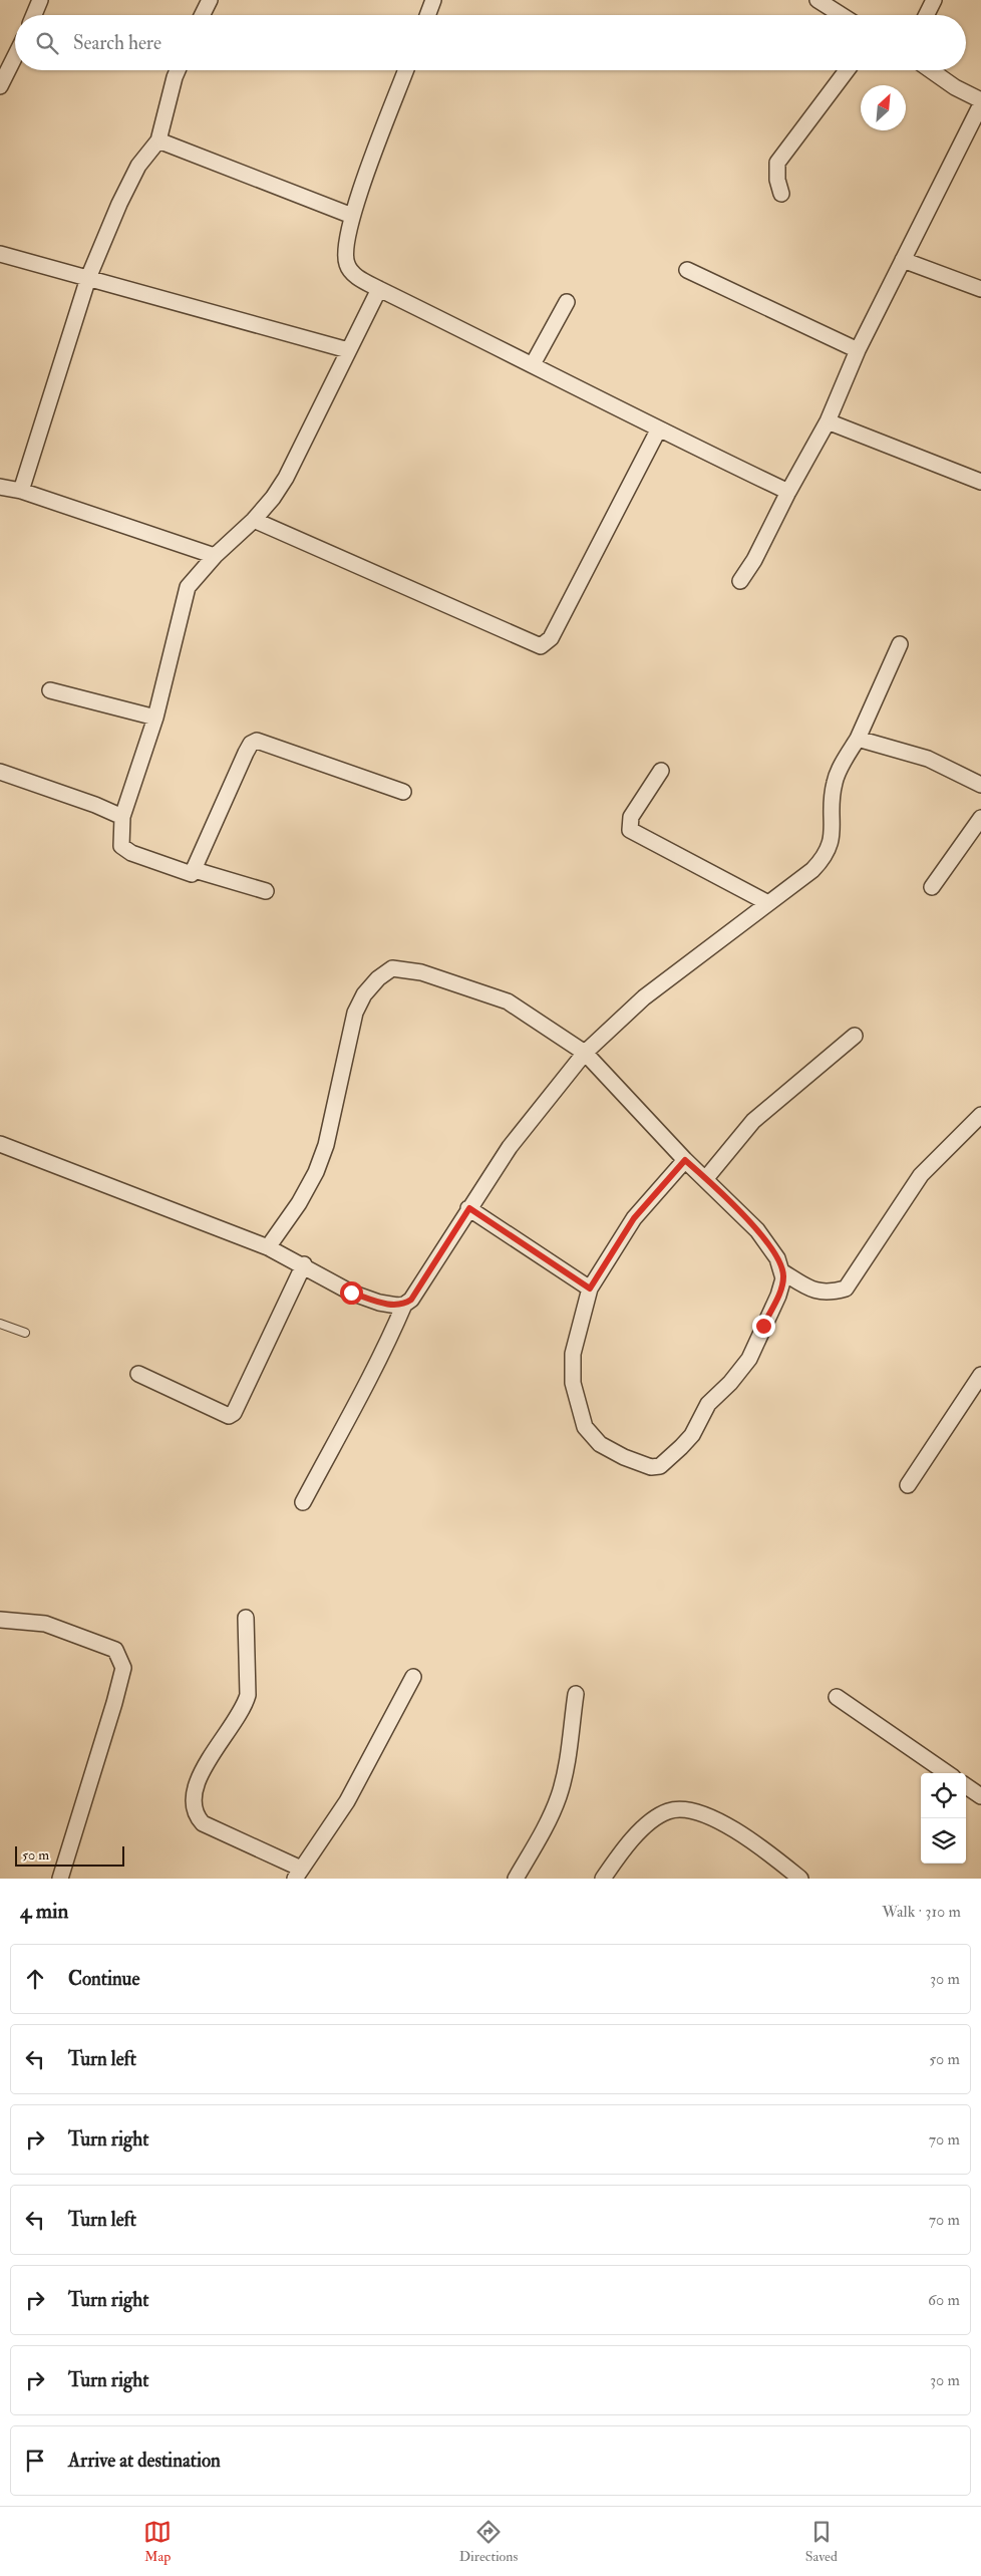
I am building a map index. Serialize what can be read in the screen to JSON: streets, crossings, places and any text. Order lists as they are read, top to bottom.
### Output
{
  "scale_bar": "50 m",
  "north": "top right",
  "page": {
    "search": "Search here",
    "scale": "50 m",
    "heading": ["4 min", "Walk · 310 m"],
    "list": [
      ["Continue", "30 m"],
      ["Turn left", "50 m"],
      ["Turn right", "70 m"],
      ["Turn left", "70 m"],
      ["Turn right", "60 m"],
      ["Turn right", "30 m"],
      "Arrive at destination"
    ],
    "nav": ["Map", "Directions", "Saved"]
  }
}
